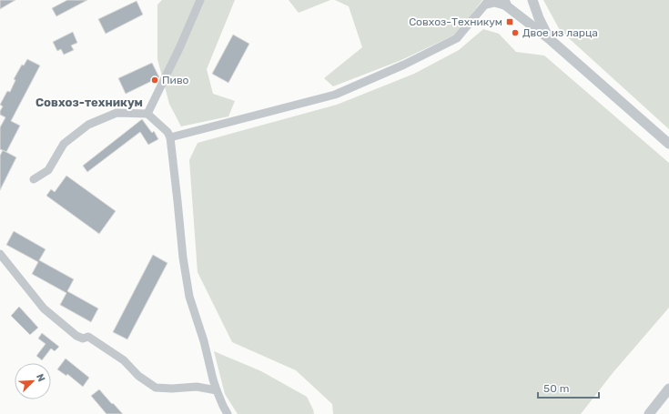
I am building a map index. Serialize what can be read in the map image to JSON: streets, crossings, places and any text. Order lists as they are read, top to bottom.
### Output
{
  "districts": ["Совхоз-техникум"],
  "places": {
    "transit": ["Совхоз-Техникум"],
    "other": ["Двое из ларца", "Пиво"]
  },
  "scale_bar": "50 m",
  "north": "top right"
}
